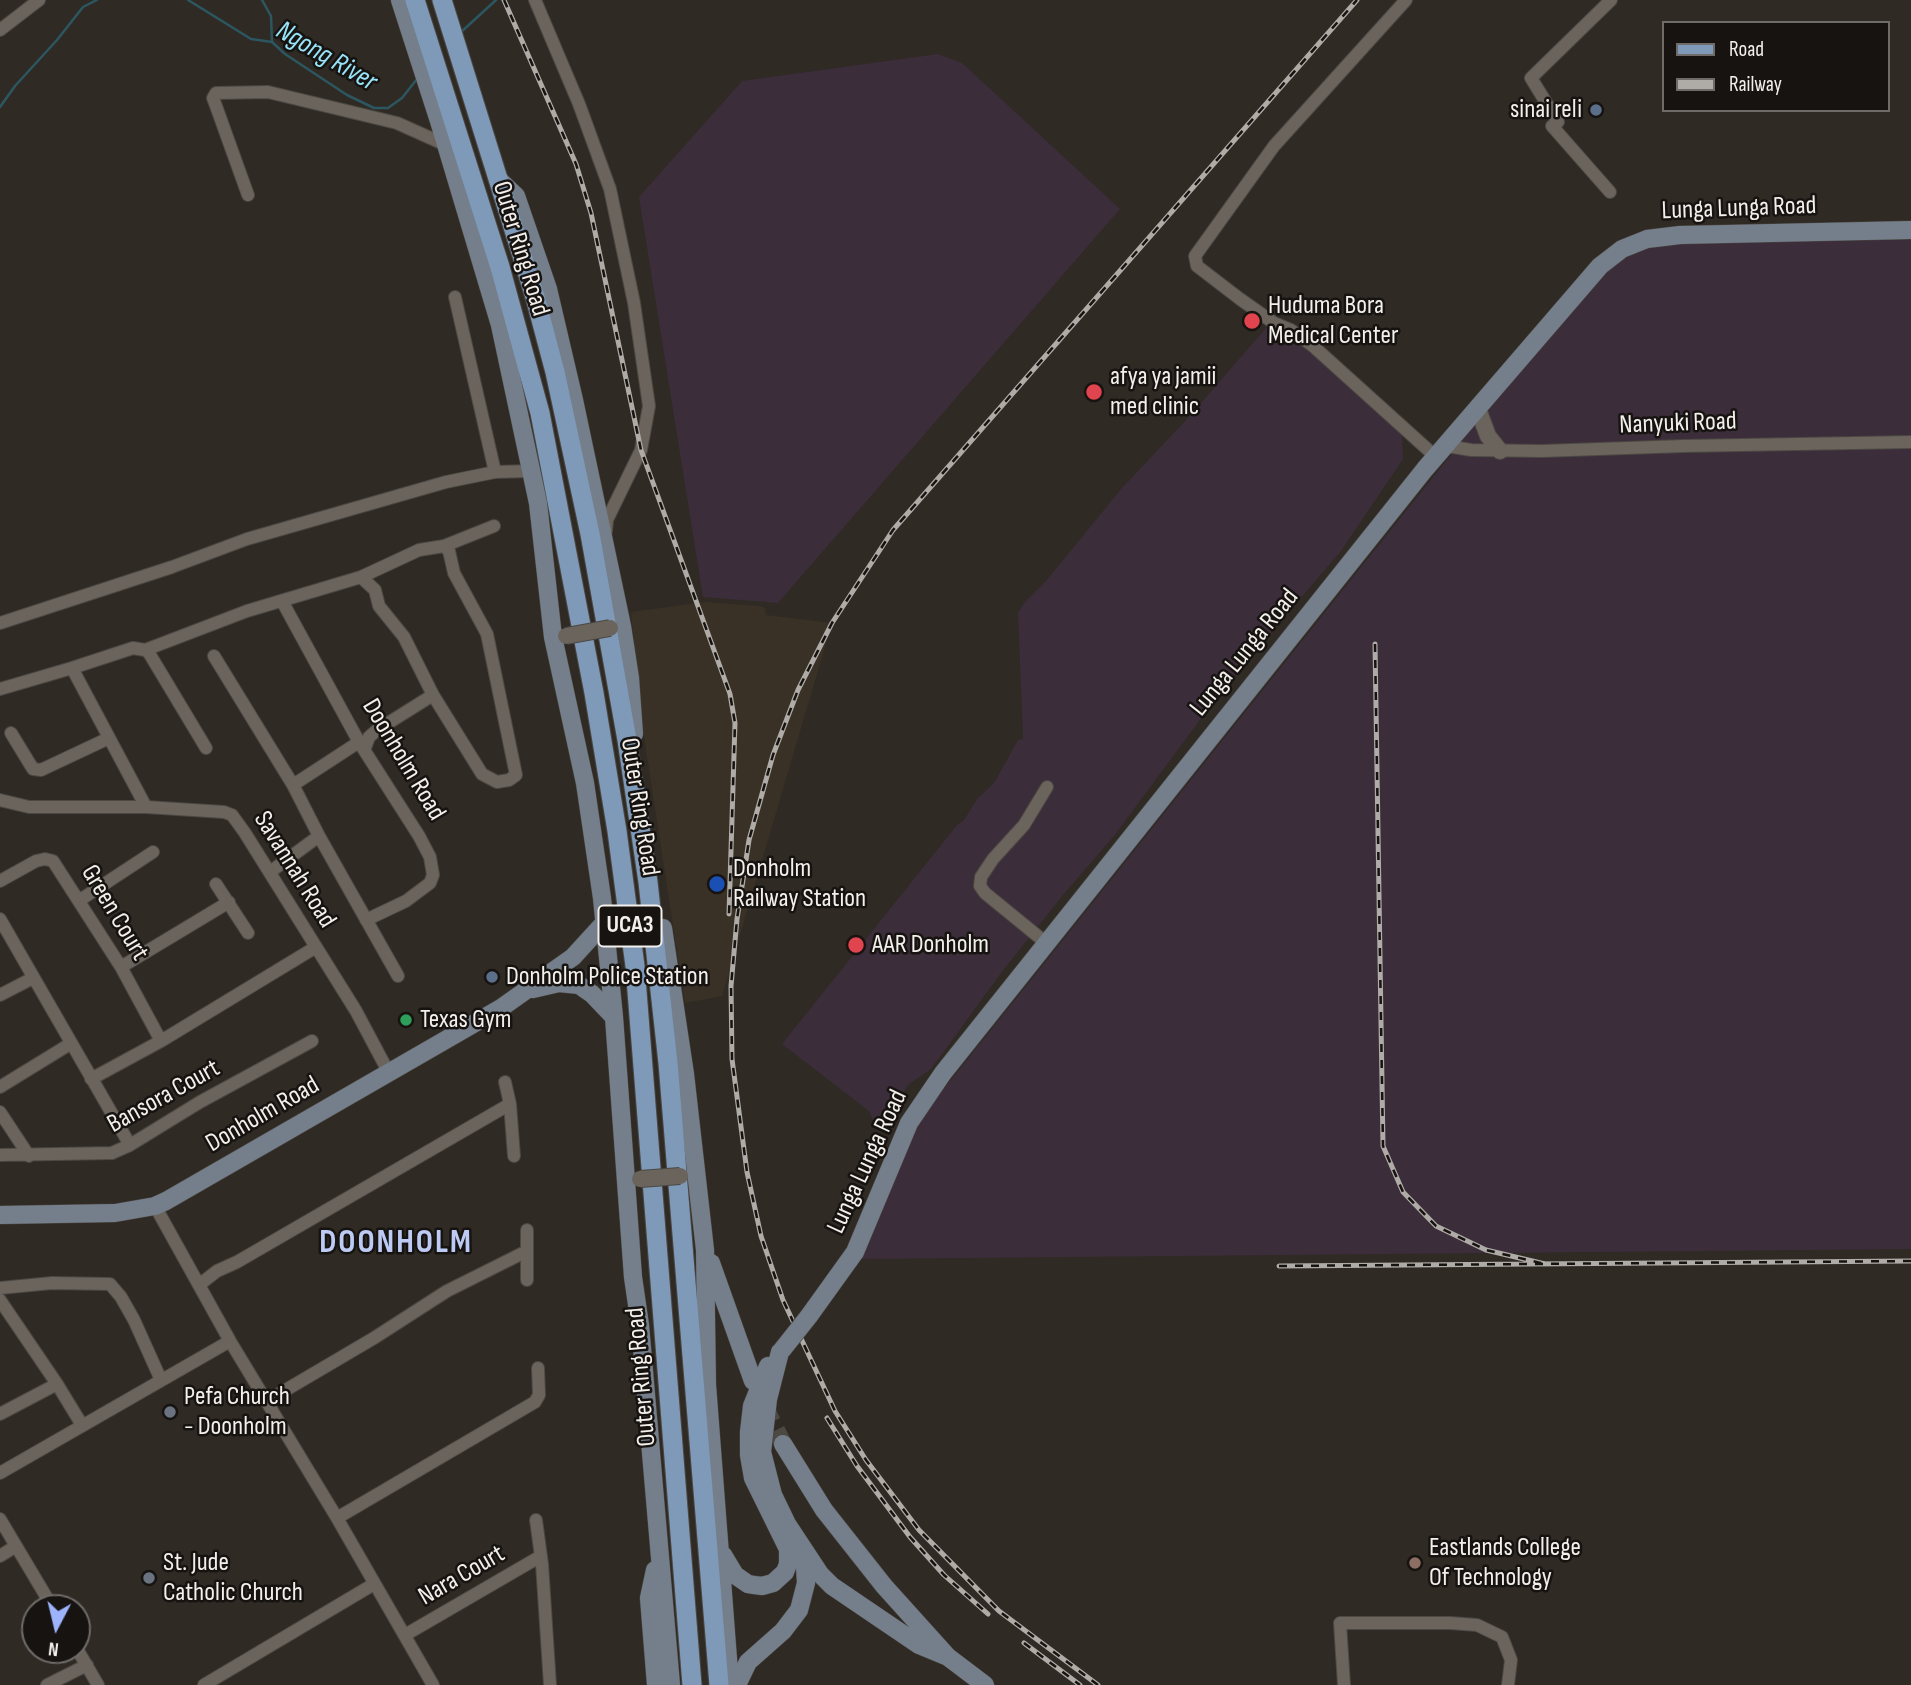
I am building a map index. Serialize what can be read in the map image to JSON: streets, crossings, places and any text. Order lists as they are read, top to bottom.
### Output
{
  "streets": {
    "main road": [
      "Lunga Lunga Road",
      "Outer Ring Road",
      "UCA3",
      "Donholm Road"
    ],
    "street": [
      "Nanyuki Road",
      "Doonholm Road",
      "Savannah Road",
      "Green Court",
      "Bansora Court",
      "Nara Court"
    ]
  },
  "crossings": [
    ["Lunga Lunga Road", "Outer Ring Road"],
    ["Lunga Lunga Road", "Nanyuki Road"],
    ["Outer Ring Road", "UCA3"],
    ["Savannah Road", "Donholm Road"]
  ],
  "districts": ["DOONHOLM"],
  "water": ["Ngong River"],
  "places": [
    "sinai reli",
    "Huduma Bora Medical Center",
    "afya ya jamii med clinic",
    "Donholm Railway Station",
    "AAR Donholm",
    "Donholm Police Station",
    "Texas Gym",
    "Pefa Church - Doonholm",
    "Eastlands College Of Technology",
    "St. Jude Catholic Church"
  ],
  "legend": ["Road", "Railway"],
  "north": "bottom"
}
